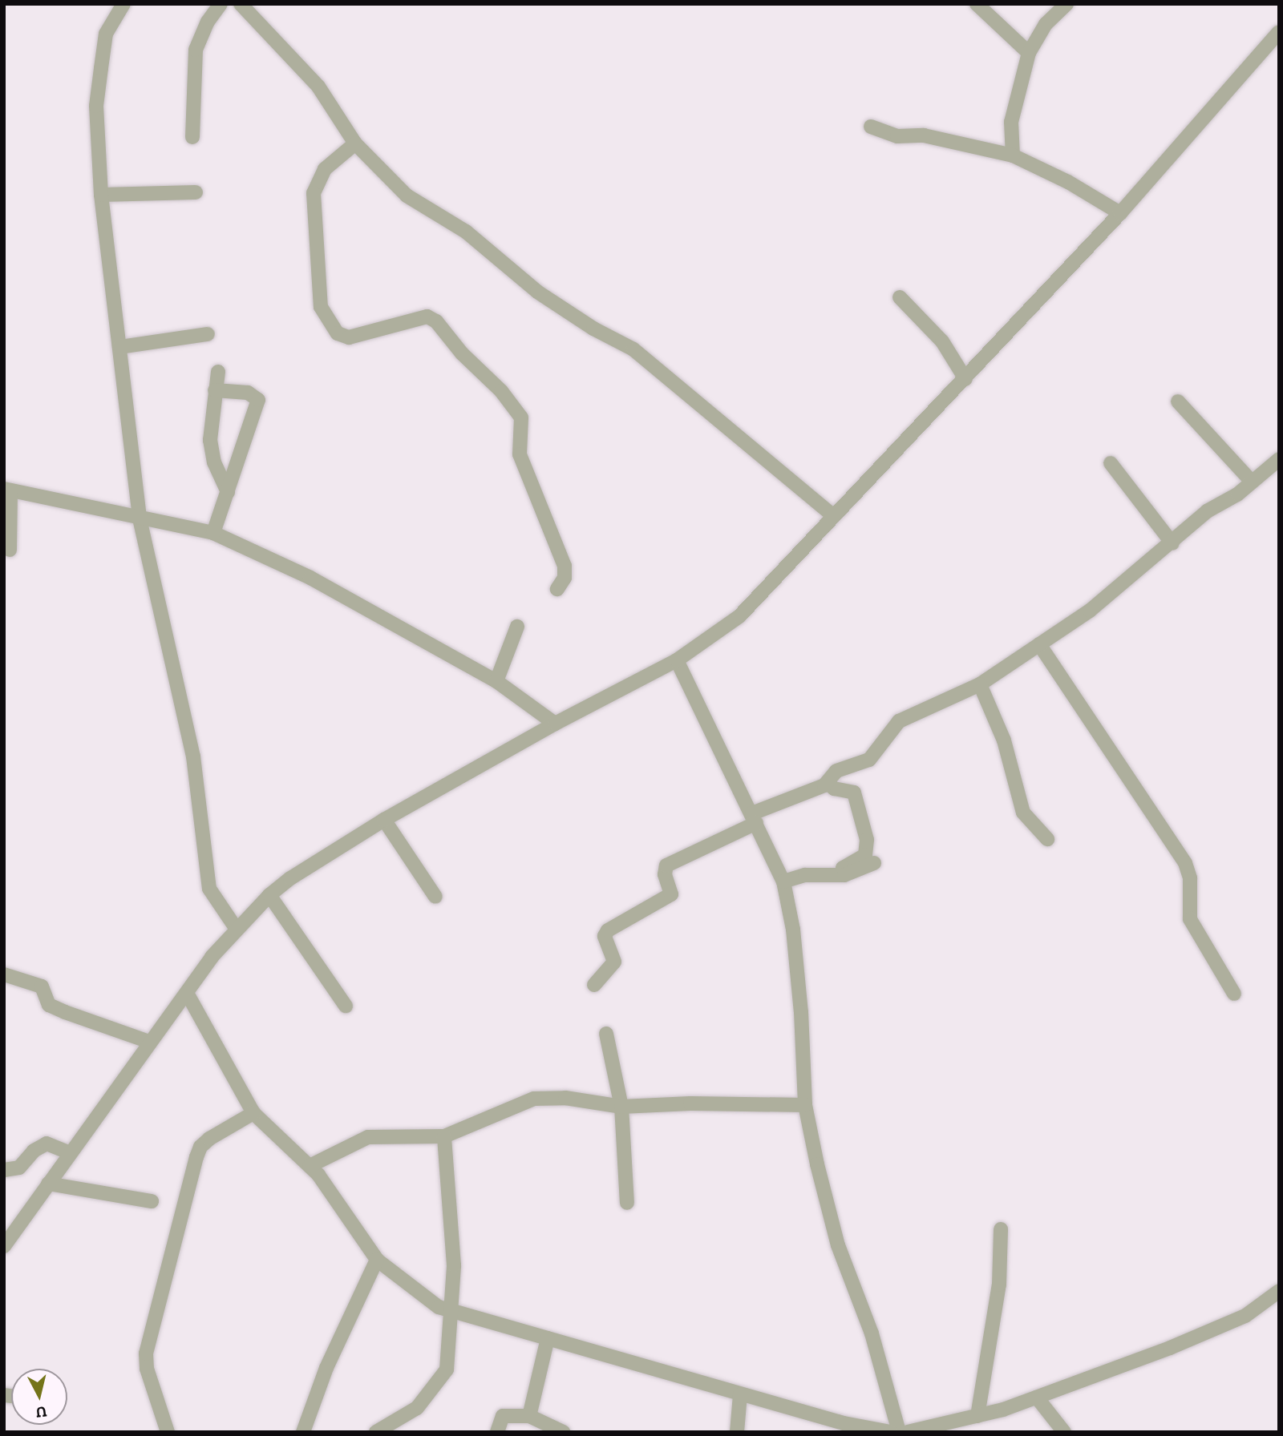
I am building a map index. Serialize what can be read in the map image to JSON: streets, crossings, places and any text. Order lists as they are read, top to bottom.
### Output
{
  "north": "bottom"
}
